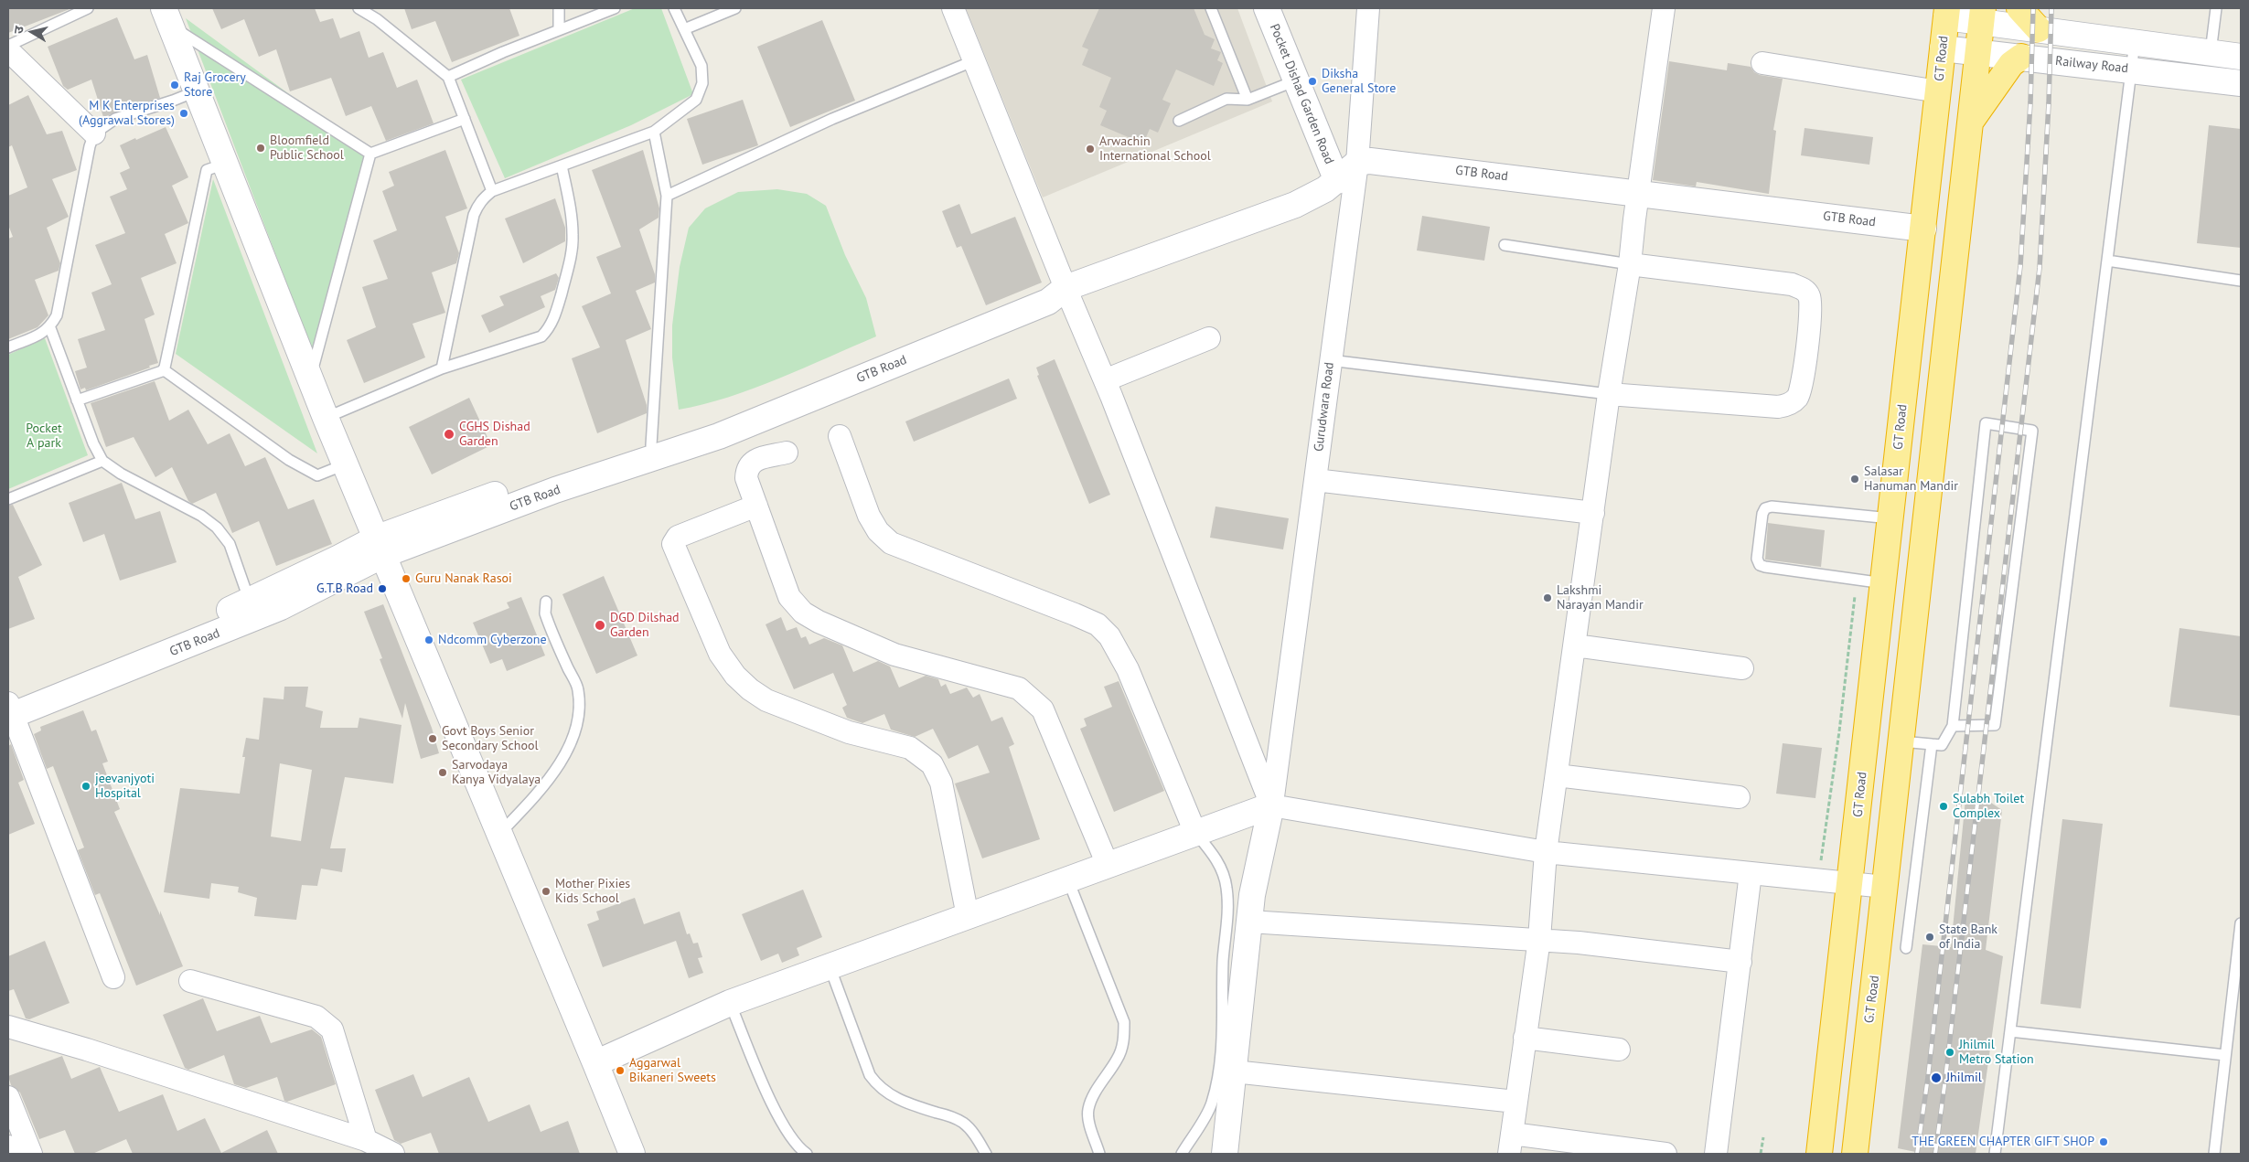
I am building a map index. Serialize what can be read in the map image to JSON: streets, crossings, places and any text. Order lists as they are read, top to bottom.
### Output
{
  "streets": {
    "highway": ["GT Road", "G.T Road"],
    "street": [
      "Railway Road",
      "Pocket Dishad Garden Road",
      "GTB Road",
      "Gurudwara Road"
    ]
  },
  "crossings": [
    ["GT Road", "Railway Road"],
    ["GT Road", "GTB Road"],
    ["Pocket Dishad Garden Road", "GTB Road"],
    ["GTB Road", "Gurudwara Road"]
  ],
  "parks": ["Pocket A park"],
  "places": [
    "Diksha General Store",
    "Raj Grocery Store",
    "M K Enterprises (Aggrawal Stores)",
    "Bloomfield Public School",
    "Arwachin International School",
    "CGHS Dishad Garden",
    "Salasar Hanuman Mandir",
    "Guru Nanak Rasoi",
    "G.T.B Road",
    "Lakshmi Narayan Mandir",
    "DGD Dilshad Garden",
    "Ndcomm Cyberzone",
    "Govt Boys Senior Secondary School",
    "Sarvodaya Kanya Vidyalaya",
    "jeevanjyoti Hospital",
    "Sulabh Toilet Complex",
    "Mother Pixies Kids School",
    "State Bank of India",
    "Jhilmil Metro Station",
    "Aggarwal Bikaneri Sweets",
    "Jhilmil",
    "THE GREEN CHAPTER GIFT SHOP"
  ],
  "north": "left"
}
